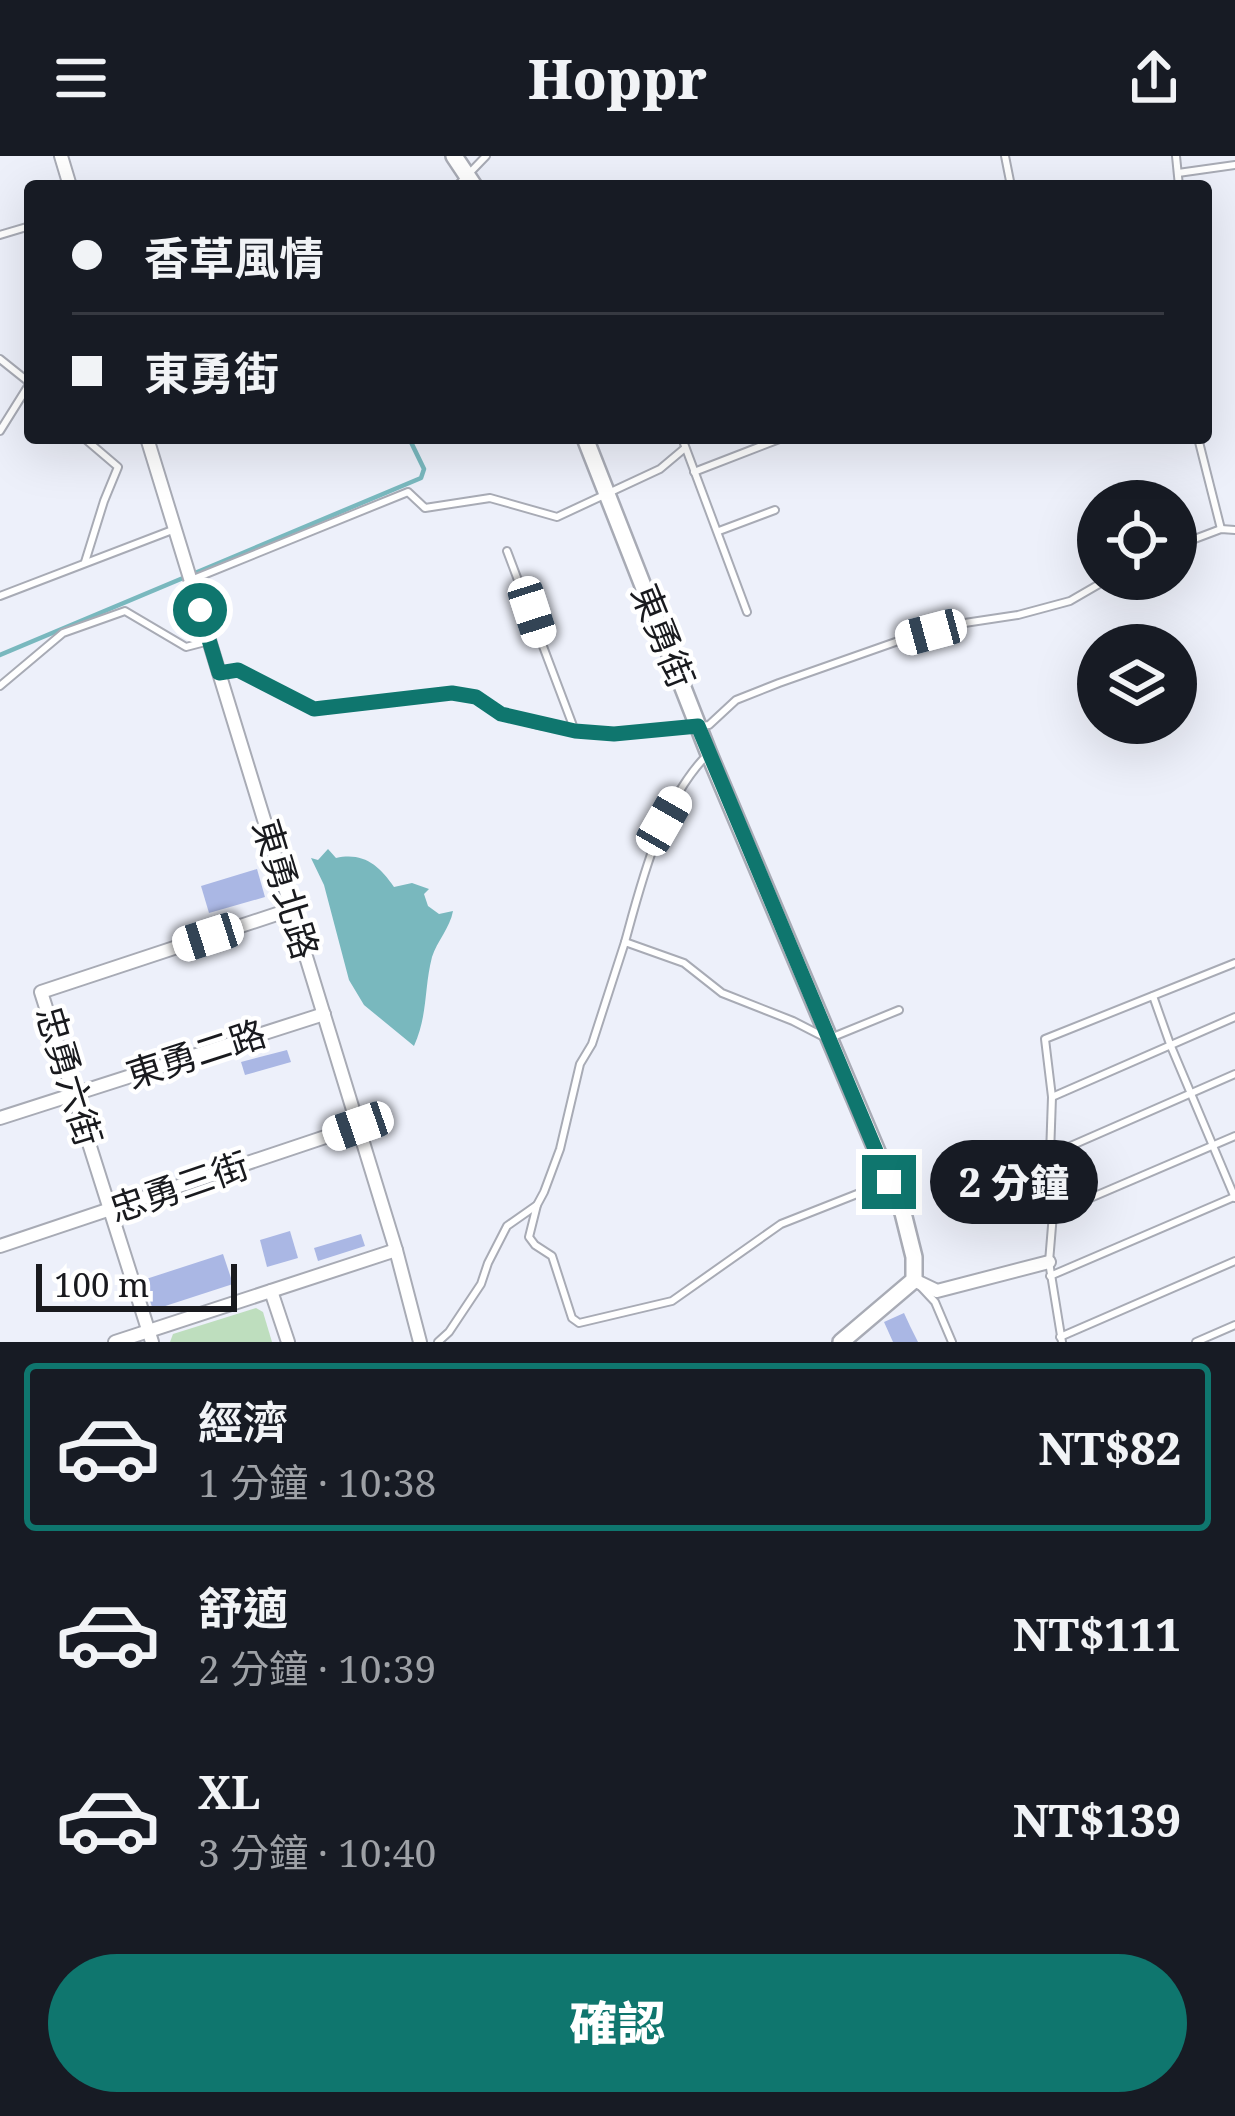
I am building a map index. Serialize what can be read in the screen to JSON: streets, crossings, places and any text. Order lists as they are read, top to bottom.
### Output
{
  "streets": {
    "street": [
      "東勇街",
      "東勇北路",
      "東勇二路",
      "忠勇六街",
      "忠勇三街"
    ]
  },
  "crossings": [
    ["東勇北路", "東勇二路"],
    ["東勇北路", "忠勇六街"],
    ["東勇北路", "忠勇三街"],
    ["東勇二路", "忠勇六街"],
    ["忠勇六街", "忠勇三街"]
  ],
  "scale_bar": "100 m",
  "page": {
    "header": "Hoppr",
    "banner": ["香草風情", "東勇街"],
    "bubble": "2 分鐘",
    "scale": "100 m",
    "list": [
      {
        "name": "經濟",
        "note": "1 分鐘 · 10:38",
        "value": "NT$82"
      },
      {
        "name": "舒適",
        "note": "2 分鐘 · 10:39",
        "value": "NT$111"
      },
      {
        "name": "XL",
        "note": "3 分鐘 · 10:40",
        "value": "NT$139"
      }
    ],
    "buttons": "確認"
  }
}
